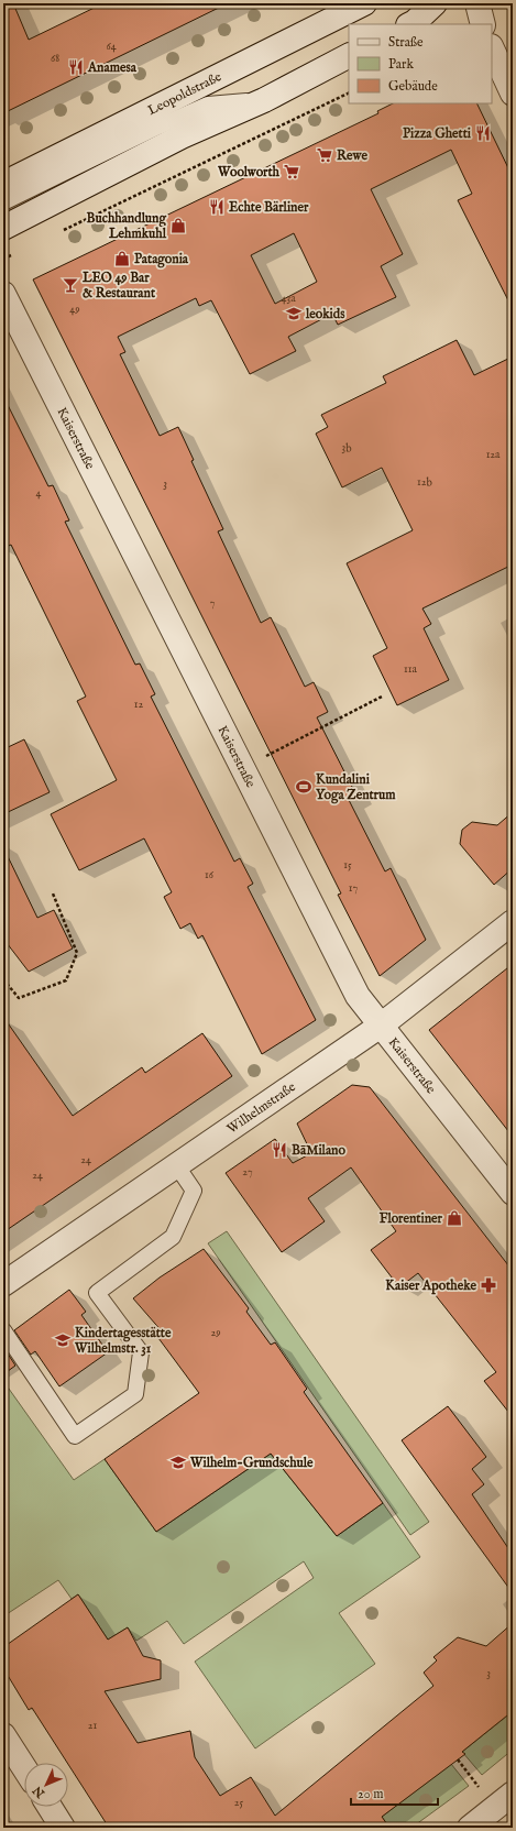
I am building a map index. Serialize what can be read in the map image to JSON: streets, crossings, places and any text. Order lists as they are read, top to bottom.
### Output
{
  "streets": {
    "street": ["Leopoldstraße", "Kaiserstraße", "Wilhelmstraße"]
  },
  "crossings": [
    ["Kaiserstraße", "Wilhelmstraße"]
  ],
  "places": {
    "restaurant": [
      "Anamesa",
      "Pizza Ghetti",
      "Echte Bärliner",
      "BāMilano"
    ],
    "supermarket": ["Rewe", "Woolworth"],
    "shop": ["Buchhandlung Lehmkuhl", "Patagonia", "Florentiner"],
    "bar": ["LEO 49 Bar & Restaurant"],
    "school or university": ["leokids", "Kindertagesstätte Wilhelmstr. 31", "Wilhelm-Grundschule"],
    "sports": ["Kundalini Yoga Zentrum"],
    "pharmacy": ["Kaiser Apotheke"]
  },
  "house_numbers": [
    "64",
    "68",
    "43a",
    "49",
    "3b",
    "12a",
    "12b",
    "3",
    "4",
    "7",
    "11a",
    "12",
    "15",
    "16",
    "17",
    "24",
    "27",
    "24",
    "29",
    "3",
    "21",
    "25"
  ],
  "legend": ["Straße", "Park", "Gebäude"],
  "scale_bar": "20 m",
  "north": "bottom left"
}
